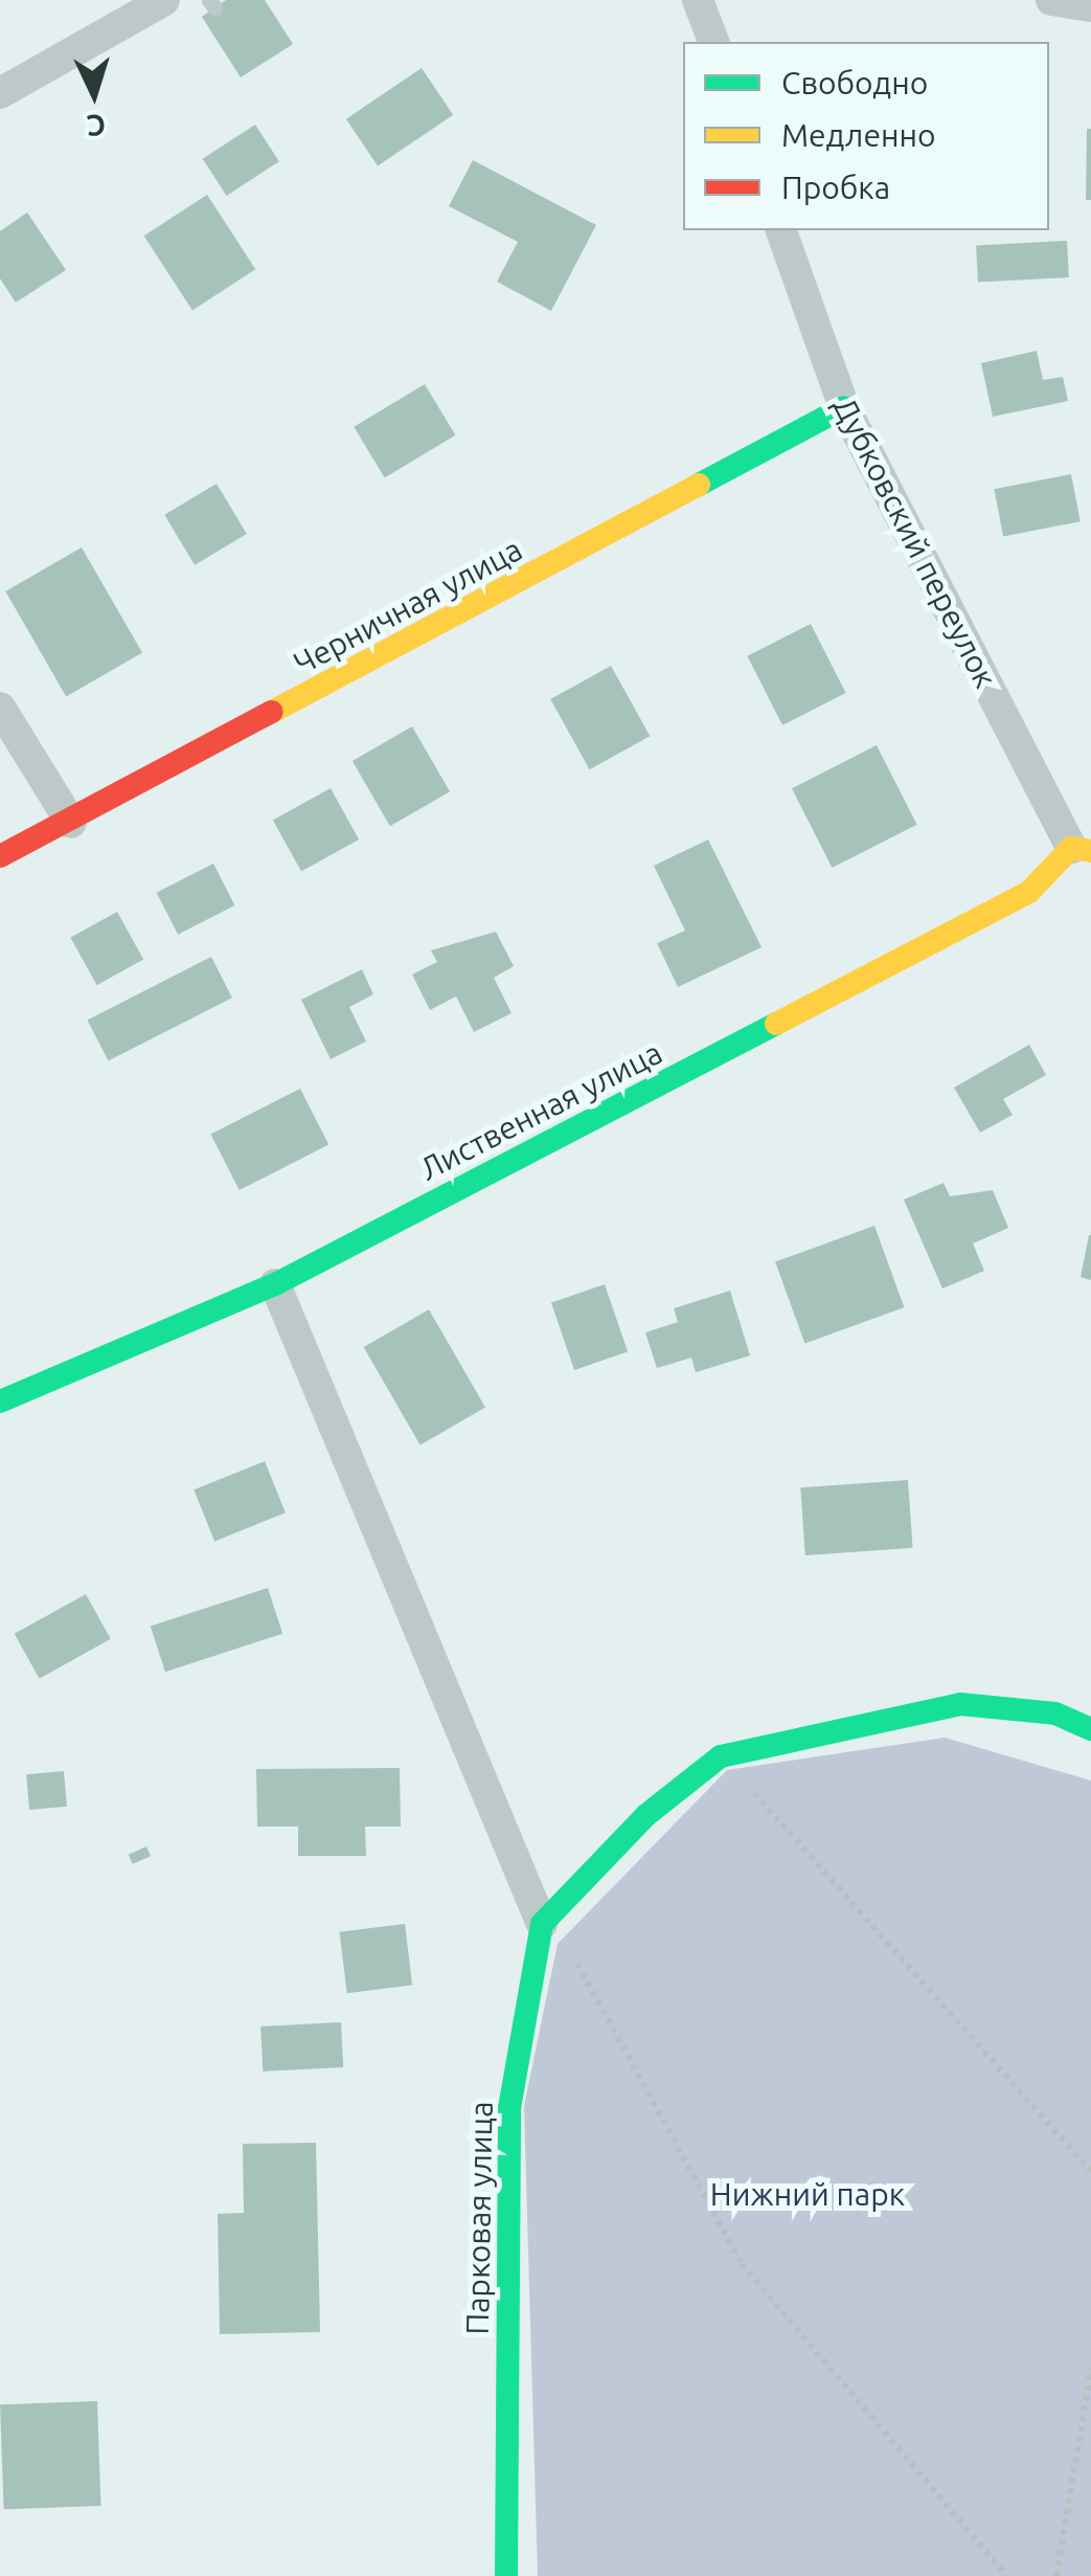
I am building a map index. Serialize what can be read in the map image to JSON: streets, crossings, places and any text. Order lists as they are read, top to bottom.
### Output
{
  "streets": {
    "street": [
      "Дубковский переулок",
      "Черничная улица",
      "Лиственная улица",
      "Парковая улица"
    ]
  },
  "crossings": [
    ["Дубковский переулок", "Черничная улица"],
    ["Дубковский переулок", "Лиственная улица"]
  ],
  "parks": ["Нижний парк"],
  "legend": ["Свободно", "Медленно", "Пробка"],
  "north": "bottom"
}
